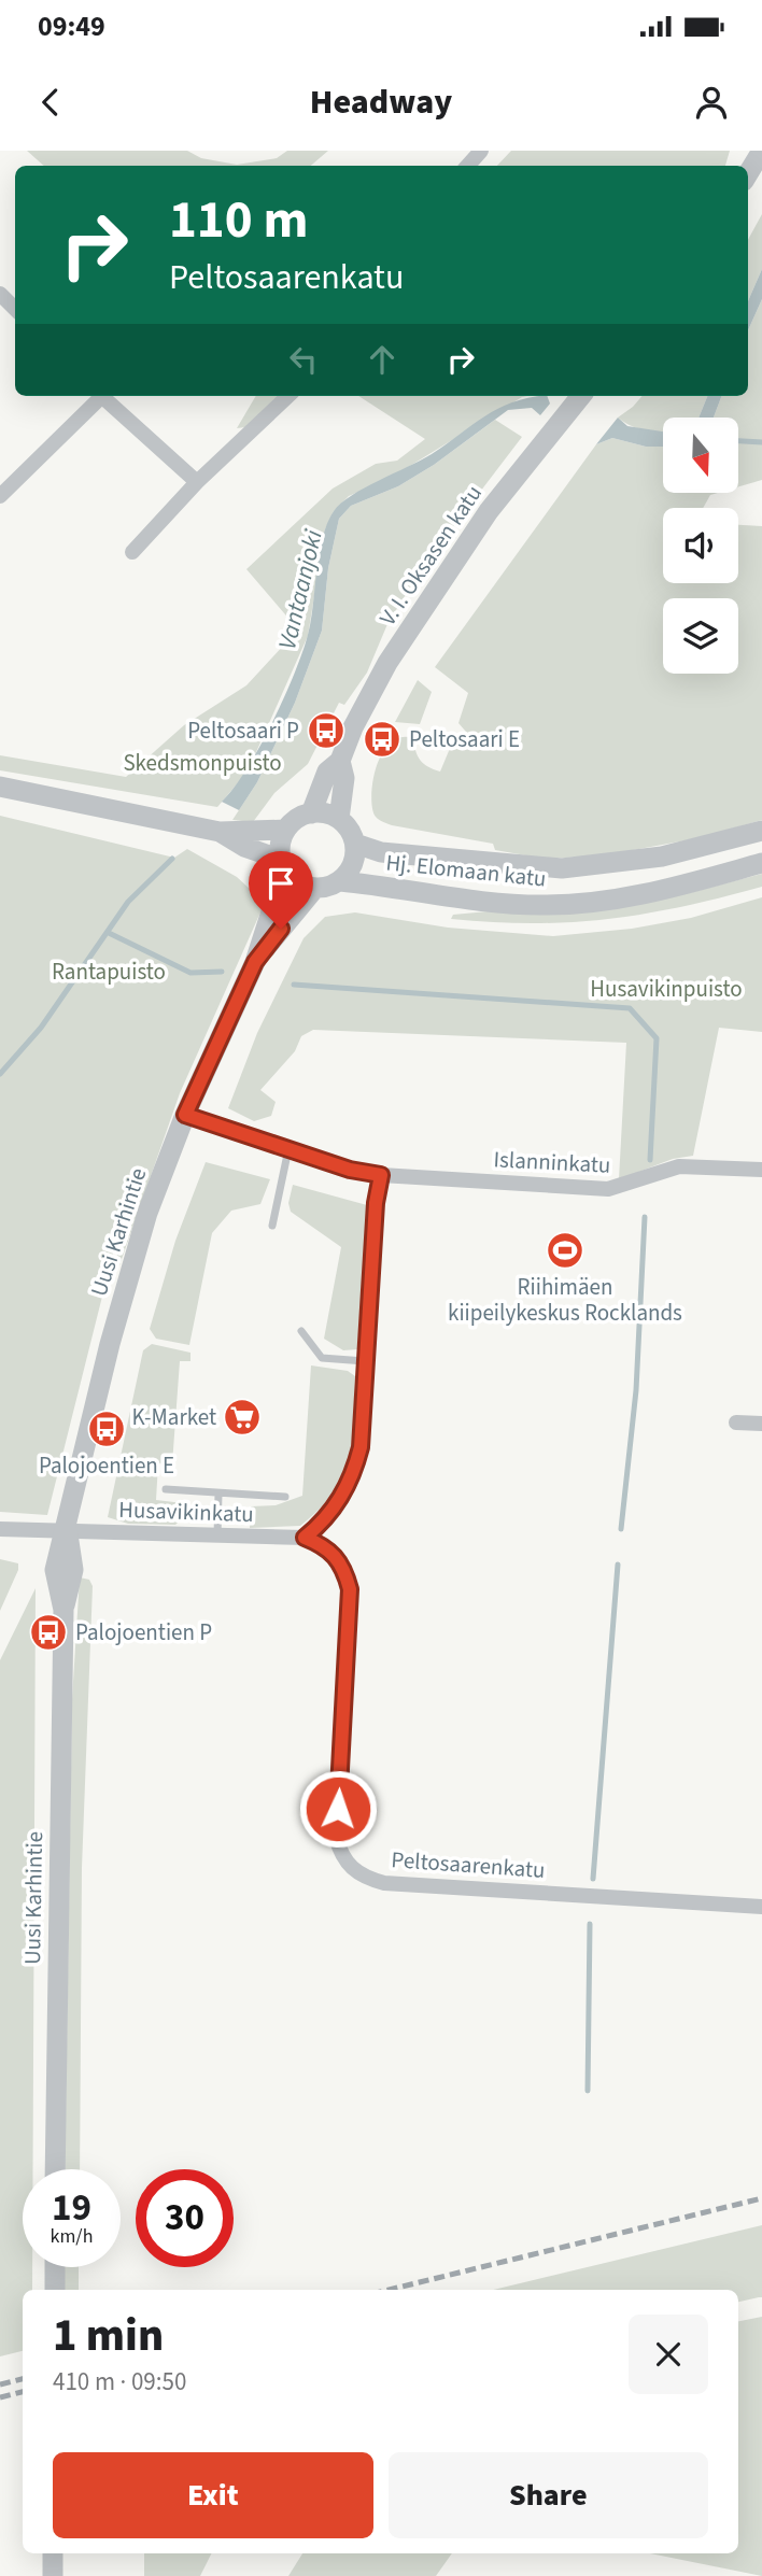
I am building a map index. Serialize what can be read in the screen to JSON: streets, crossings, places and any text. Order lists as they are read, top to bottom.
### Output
{
  "streets": {
    "street": [
      "V. I. Oksasen katu",
      "Hj. Elomaan katu",
      "Islanninkatu",
      "Uusi Karhintie",
      "Husavikinkatu",
      "Peltosaarenkatu"
    ]
  },
  "crossings": [
    ["V. I. Oksasen katu", "Hj. Elomaan katu"],
    ["V. I. Oksasen katu", "Uusi Karhintie"],
    ["Hj. Elomaan katu", "Uusi Karhintie"],
    ["Uusi Karhintie", "Husavikinkatu"],
    ["Husavikinkatu", "Peltosaarenkatu"]
  ],
  "water": ["Vantaanjoki"],
  "parks": ["Skedsmonpuisto", "Rantapuisto", "Husavikinpuisto"],
  "places": {
    "bus stop": [
      "Peltosaari P",
      "Peltosaari E",
      "Palojoentien E",
      "Palojoentien P"
    ],
    "sports": ["Riihimäen kiipeilykeskus Rocklands"],
    "supermarket": ["K-Market"]
  },
  "north": "bottom",
  "page": {
    "status": "09:49",
    "header": "Headway",
    "turn": ["110 m", "Peltosaarenkatu"],
    "speed": "19 km/h",
    "limit": "30",
    "heading": ["1 min", "410 m · 09:50"],
    "buttons": ["Exit", "Share"]
  }
}
